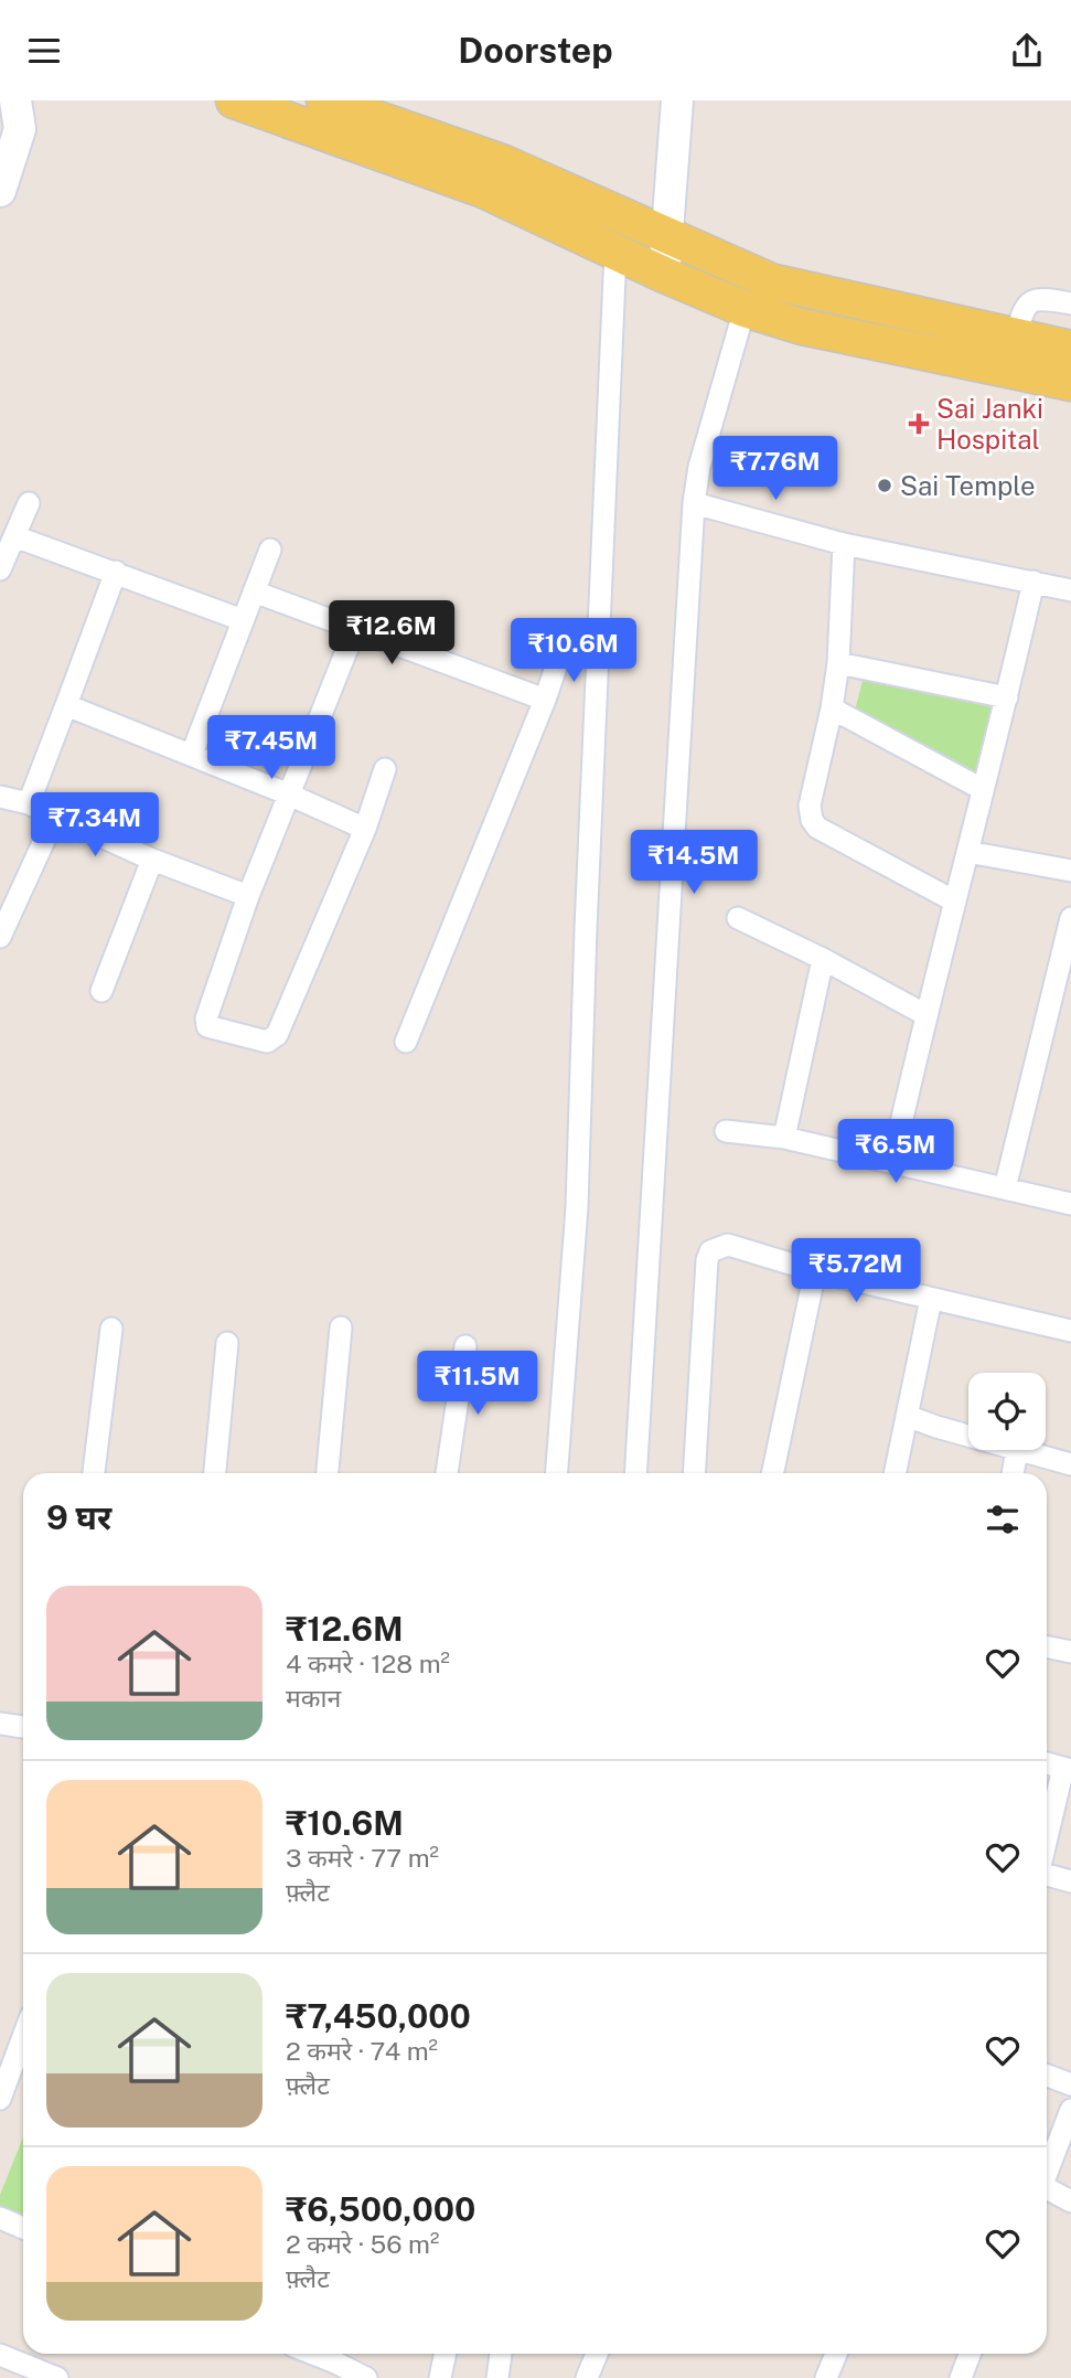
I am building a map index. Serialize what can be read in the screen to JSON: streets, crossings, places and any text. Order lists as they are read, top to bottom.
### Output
{
  "places": {
    "health": ["Sai Janki Hospital"],
    "other": ["Sai Temple"]
  },
  "page": {
    "header": "Doorstep",
    "price": [
      "₹7.76M",
      "₹12.6M",
      "₹10.6M",
      "₹7.45M",
      "₹7.34M",
      "₹14.5M",
      "₹6.5M",
      "₹5.72M",
      "₹11.5M"
    ],
    "heading": "9 घर",
    "list": [
      {
        "name": "₹12.6M",
        "note": "4 कमरे · 128 m² · मकान"
      },
      {
        "name": "₹10.6M",
        "note": "3 कमरे · 77 m² · फ़्लैट"
      },
      {
        "name": "₹7,450,000",
        "note": "2 कमरे · 74 m² · फ़्लैट"
      },
      {
        "name": "₹6,500,000",
        "note": "2 कमरे · 56 m² · फ़्लैट"
      }
    ]
  }
}
